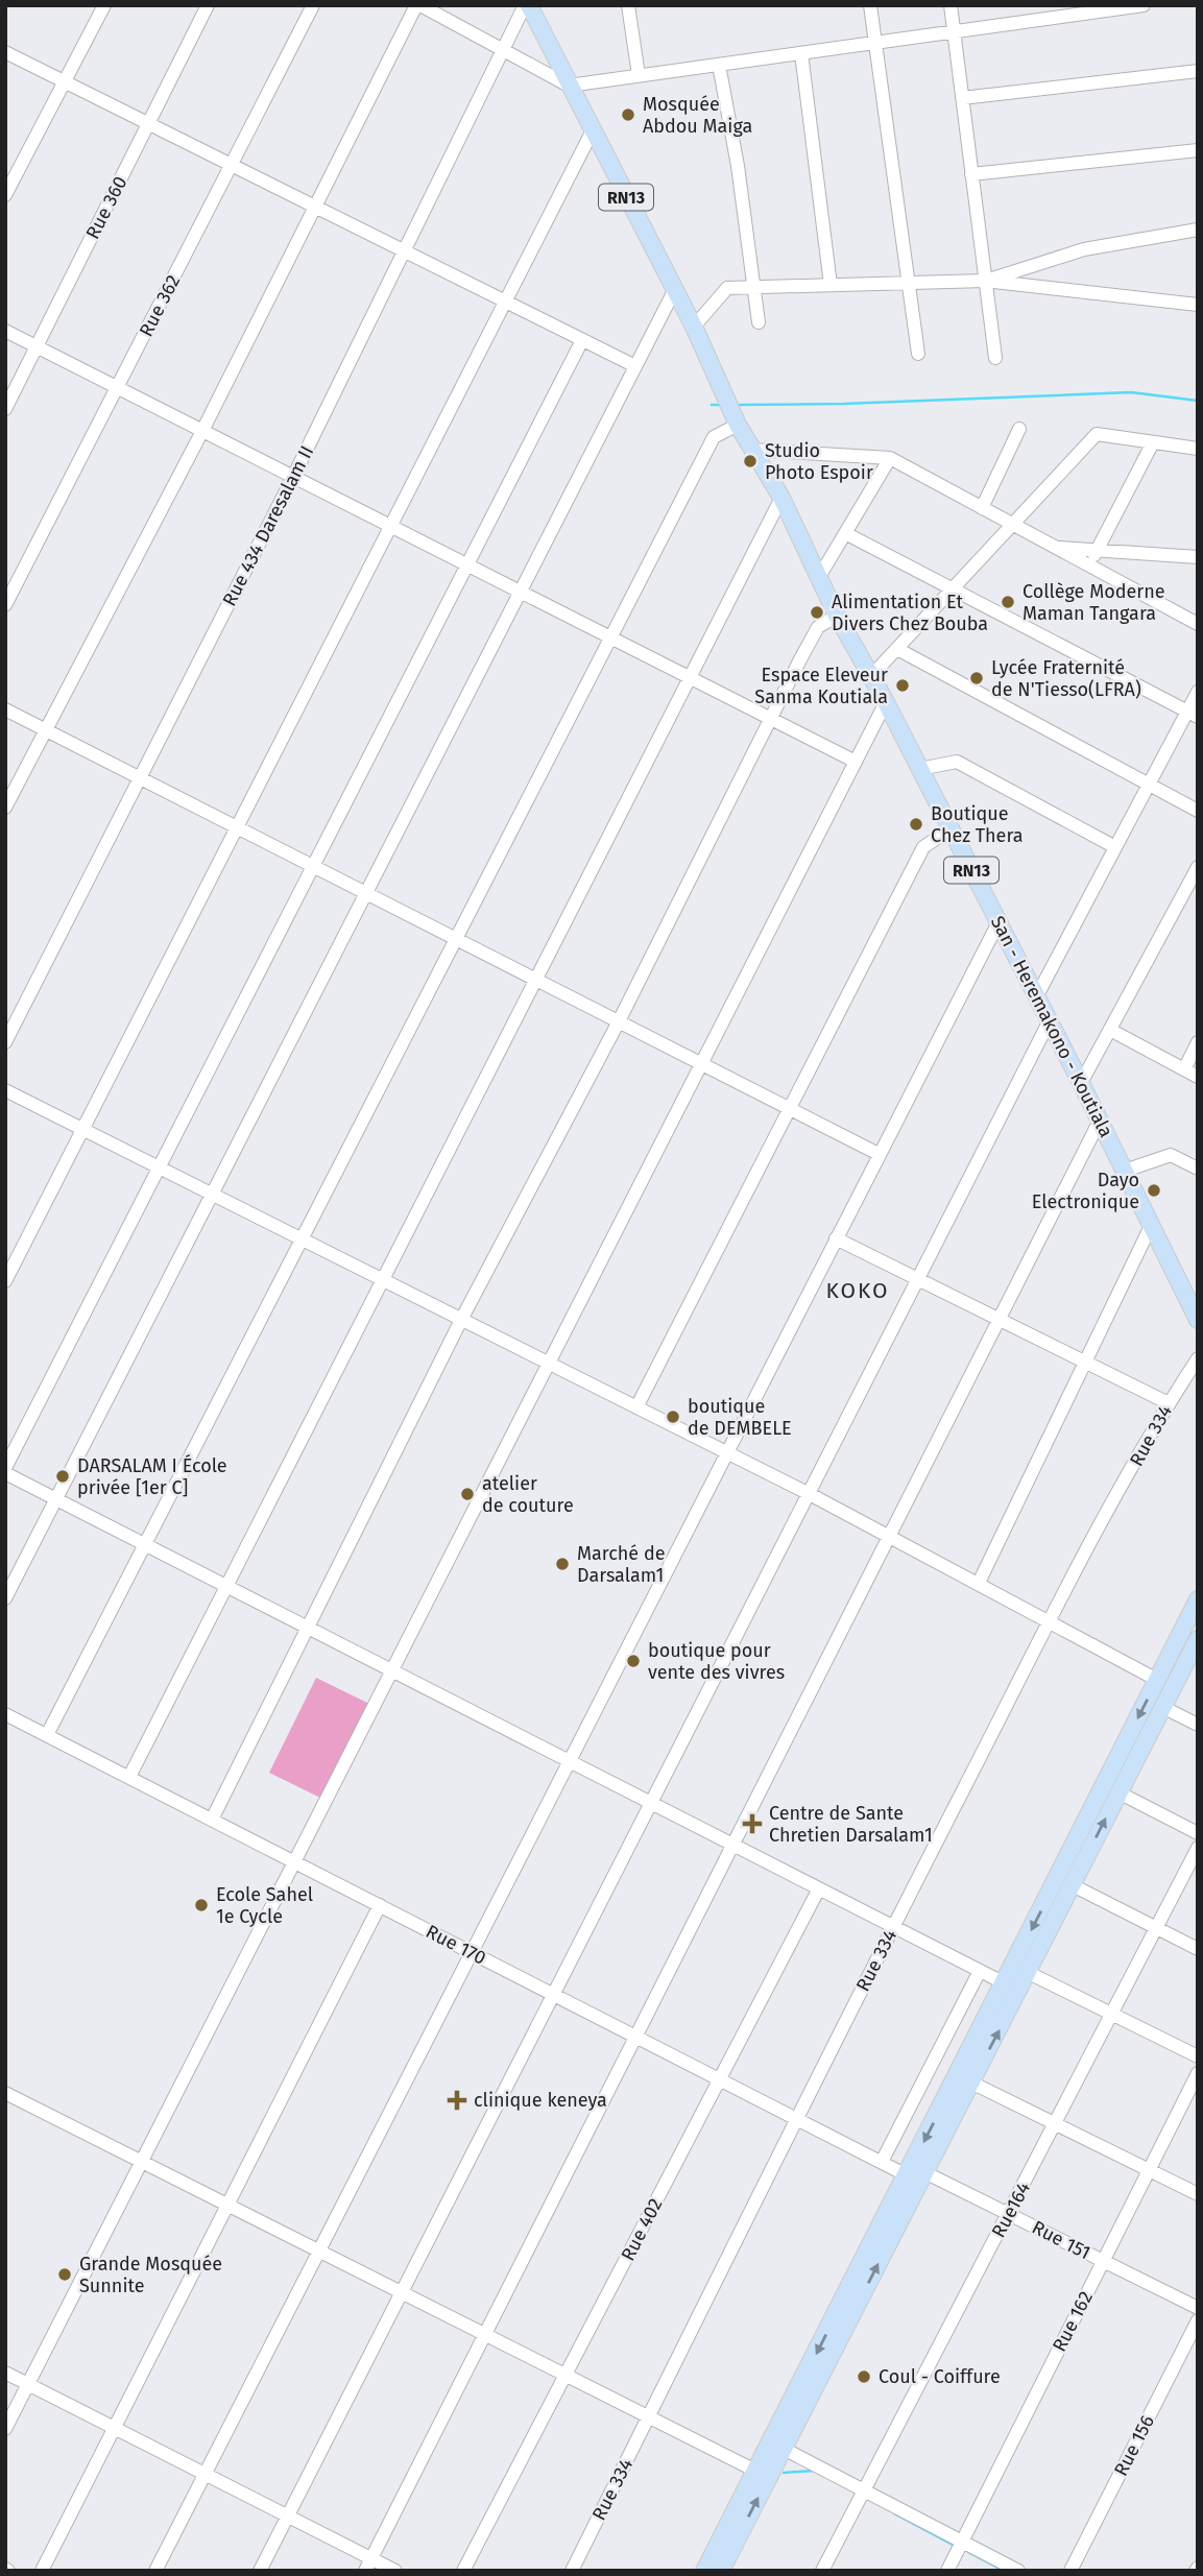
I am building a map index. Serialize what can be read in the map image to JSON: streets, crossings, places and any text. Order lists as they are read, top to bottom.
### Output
{
  "streets": {
    "main road": ["RN13", "San - Heremakono - Koutiala"],
    "street": [
      "Rue 360",
      "Rue 362",
      "Rue 434 Daresalam II",
      "Rue 334",
      "Rue 170",
      "Rue164",
      "Rue 402",
      "Rue 151",
      "Rue 162",
      "Rue 156"
    ]
  },
  "crossings": [
    ["RN13", "Rue 434 Daresalam II"],
    ["RN13", "San - Heremakono - Koutiala"],
    ["Rue 334", "Rue 170"],
    ["Rue 170", "Rue 402"],
    ["Rue164", "Rue 151"],
    ["Rue 151", "Rue 162"]
  ],
  "districts": ["KOKO"],
  "places": {
    "other": [
      "Mosquée Abdou Maiga",
      "Studio Photo Espoir",
      "Collège Moderne Maman Tangara",
      "Alimentation Et Divers Chez Bouba",
      "Lycée Fraternité de N'Tiesso(LFRA)",
      "Espace Eleveur Sanma Koutiala",
      "Boutique Chez Thera",
      "Dayo Electronique",
      "boutique de DEMBELE",
      "DARSALAM I École privée [1er C]",
      "atelier de couture",
      "Marché de Darsalam1",
      "boutique pour vente des vivres",
      "Ecole Sahel 1e Cycle",
      "Grande Mosquée Sunnite",
      "Coul - Coiffure"
    ],
    "health": ["Centre de Sante Chretien Darsalam1", "clinique keneya"]
  }
}
